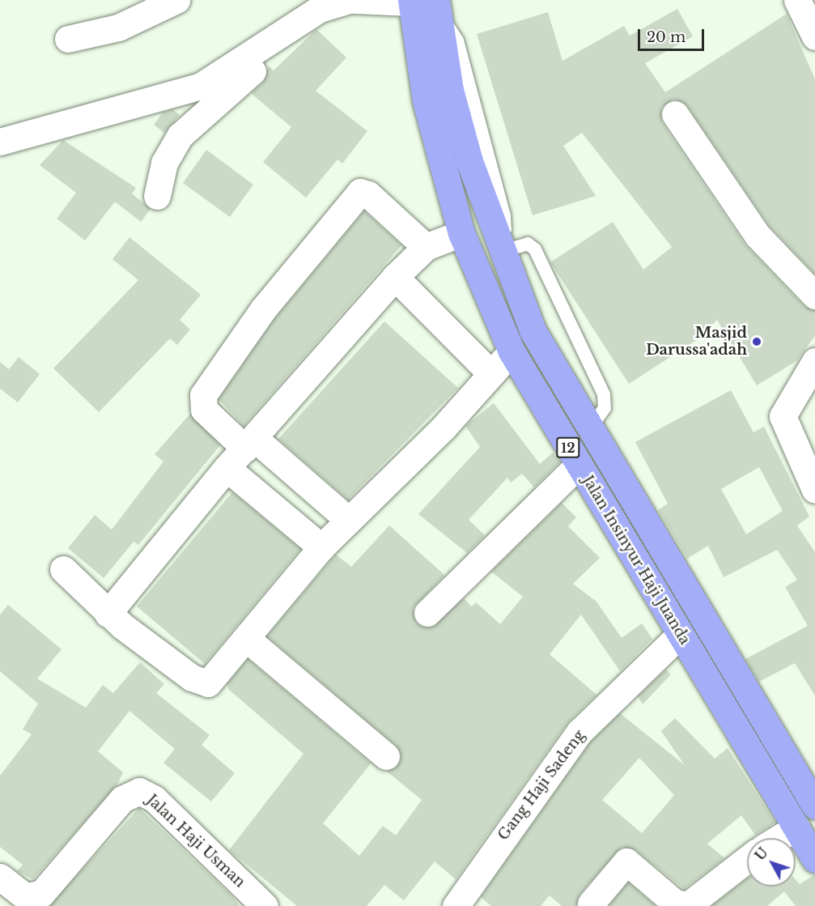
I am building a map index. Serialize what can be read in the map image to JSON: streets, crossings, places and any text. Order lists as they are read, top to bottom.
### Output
{
  "streets": {
    "highway": ["12", "Jalan Insinyur Haji Juanda"],
    "street": ["Gang Haji Sadeng", "Jalan Haji Usman"]
  },
  "crossings": [
    ["Jalan Insinyur Haji Juanda", "Gang Haji Sadeng"]
  ],
  "places": ["Masjid Darussa'adah"],
  "scale_bar": "20 m",
  "north": "top left"
}
